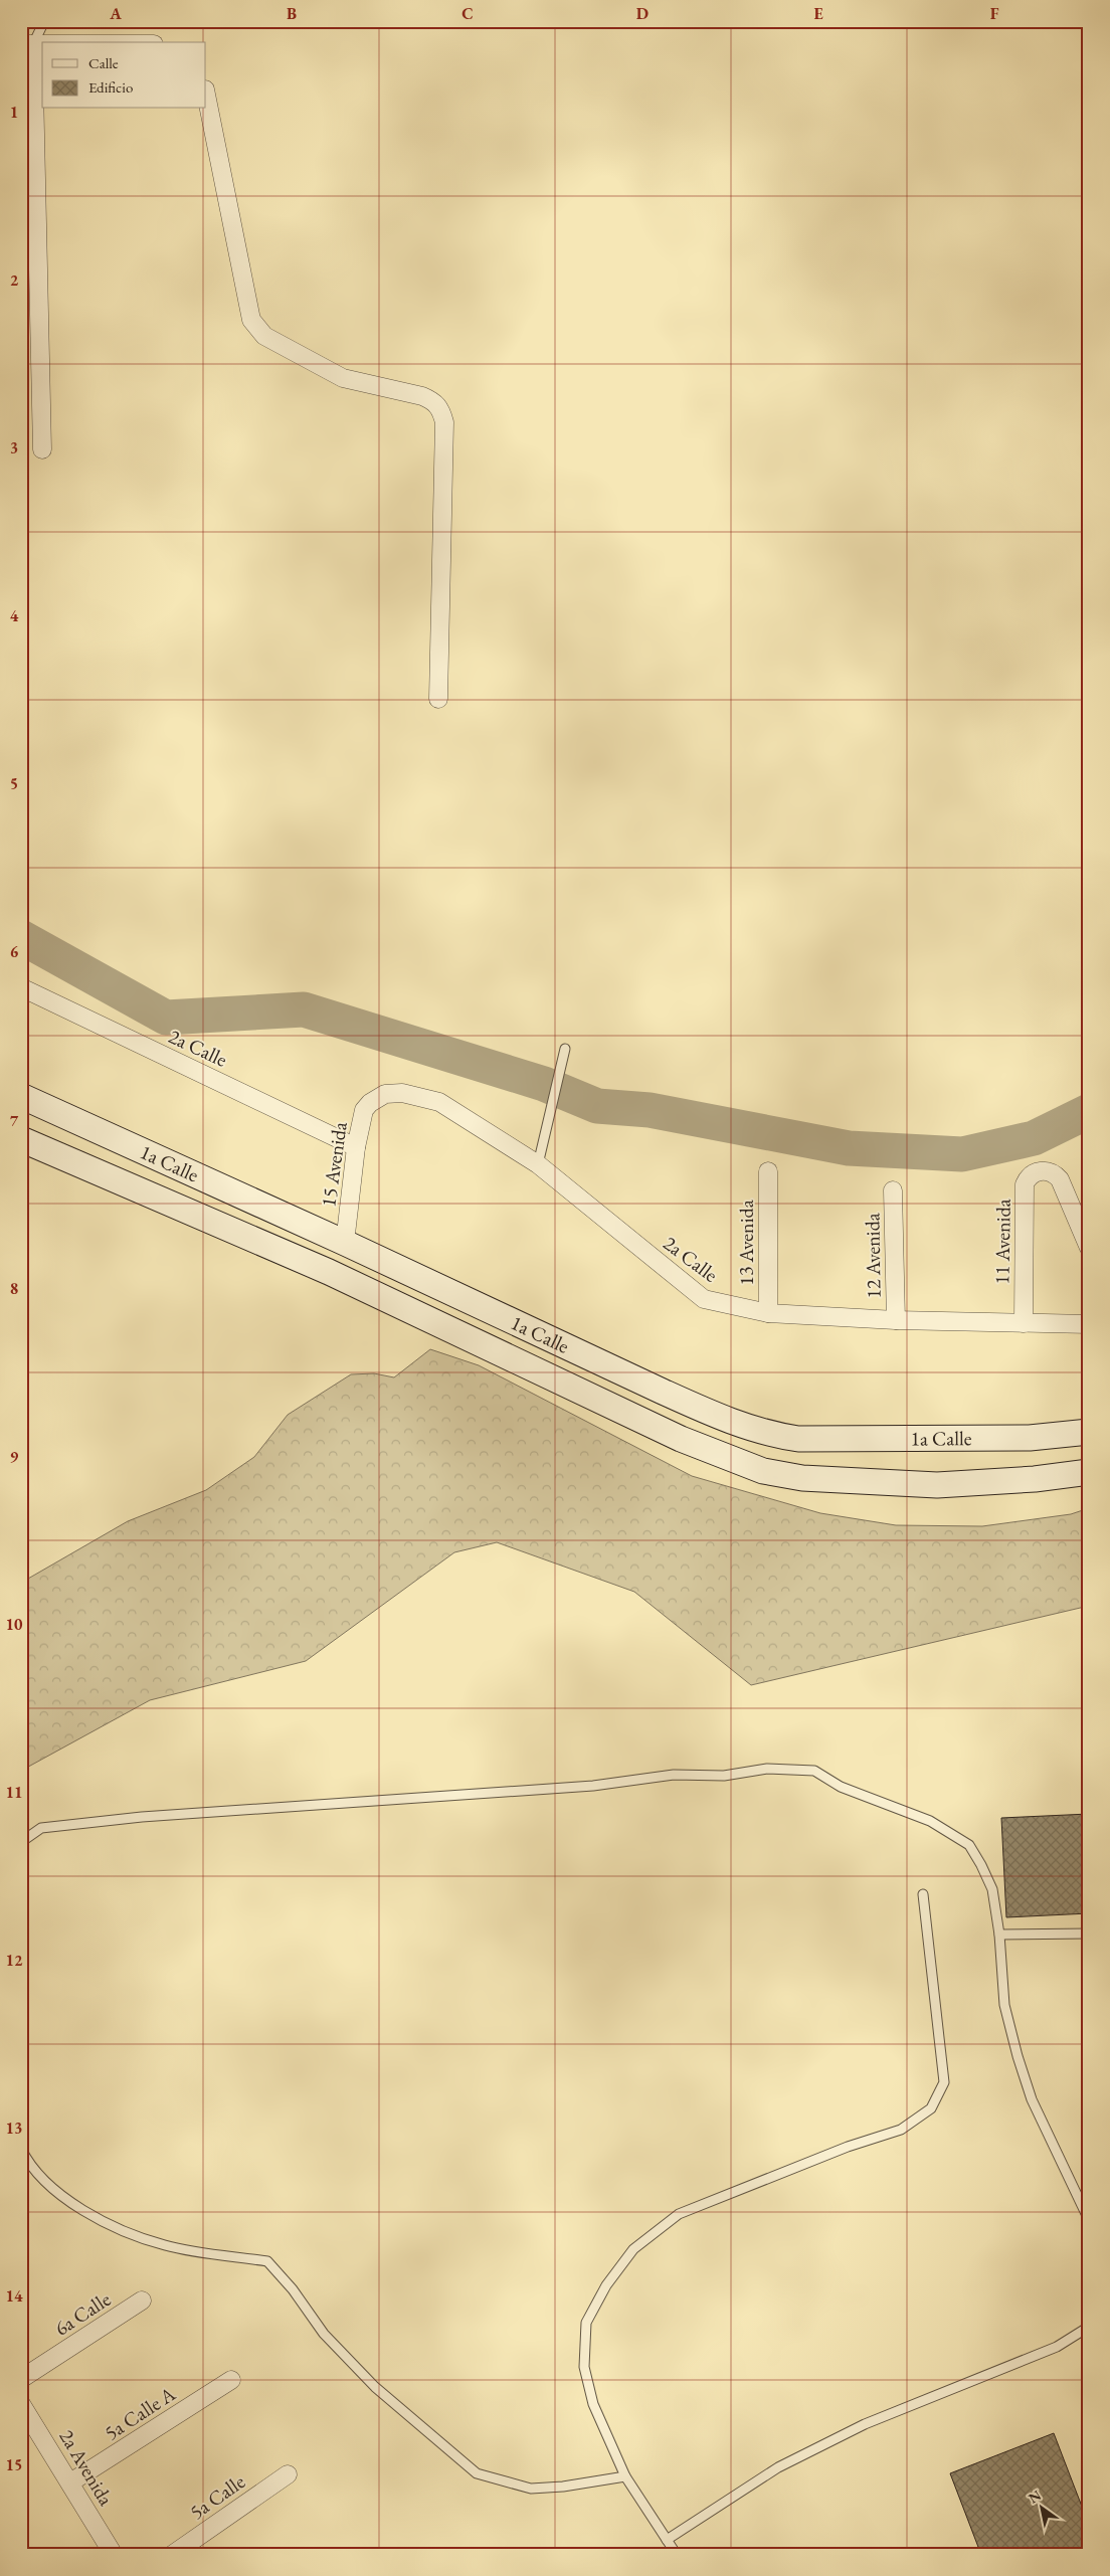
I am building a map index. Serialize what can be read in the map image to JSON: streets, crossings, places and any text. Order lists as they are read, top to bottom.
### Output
{
  "streets": {
    "main road": ["1a Calle"],
    "street": [
      "2a Calle",
      "15 Avenida",
      "11 Avenida",
      "13 Avenida",
      "12 Avenida",
      "6a Calle",
      "5a Calle A",
      "2a Avenida",
      "5a Calle"
    ]
  },
  "crossings": [
    ["2a Calle", "15 Avenida"],
    ["2a Calle", "11 Avenida"],
    ["2a Calle", "13 Avenida"],
    ["2a Calle", "12 Avenida"],
    ["1a Calle", "15 Avenida"],
    ["5a Calle A", "2a Avenida"]
  ],
  "legend": ["Calle", "Edificio"],
  "north": "top left",
  "grid": {
    "columns": [
      "A",
      "B",
      "C",
      "D",
      "E",
      "F"
    ],
    "rows": [
      "1",
      "2",
      "3",
      "4",
      "5",
      "6",
      "7",
      "8",
      "9",
      "10",
      "11",
      "12",
      "13",
      "14",
      "15"
    ]
  }
}
